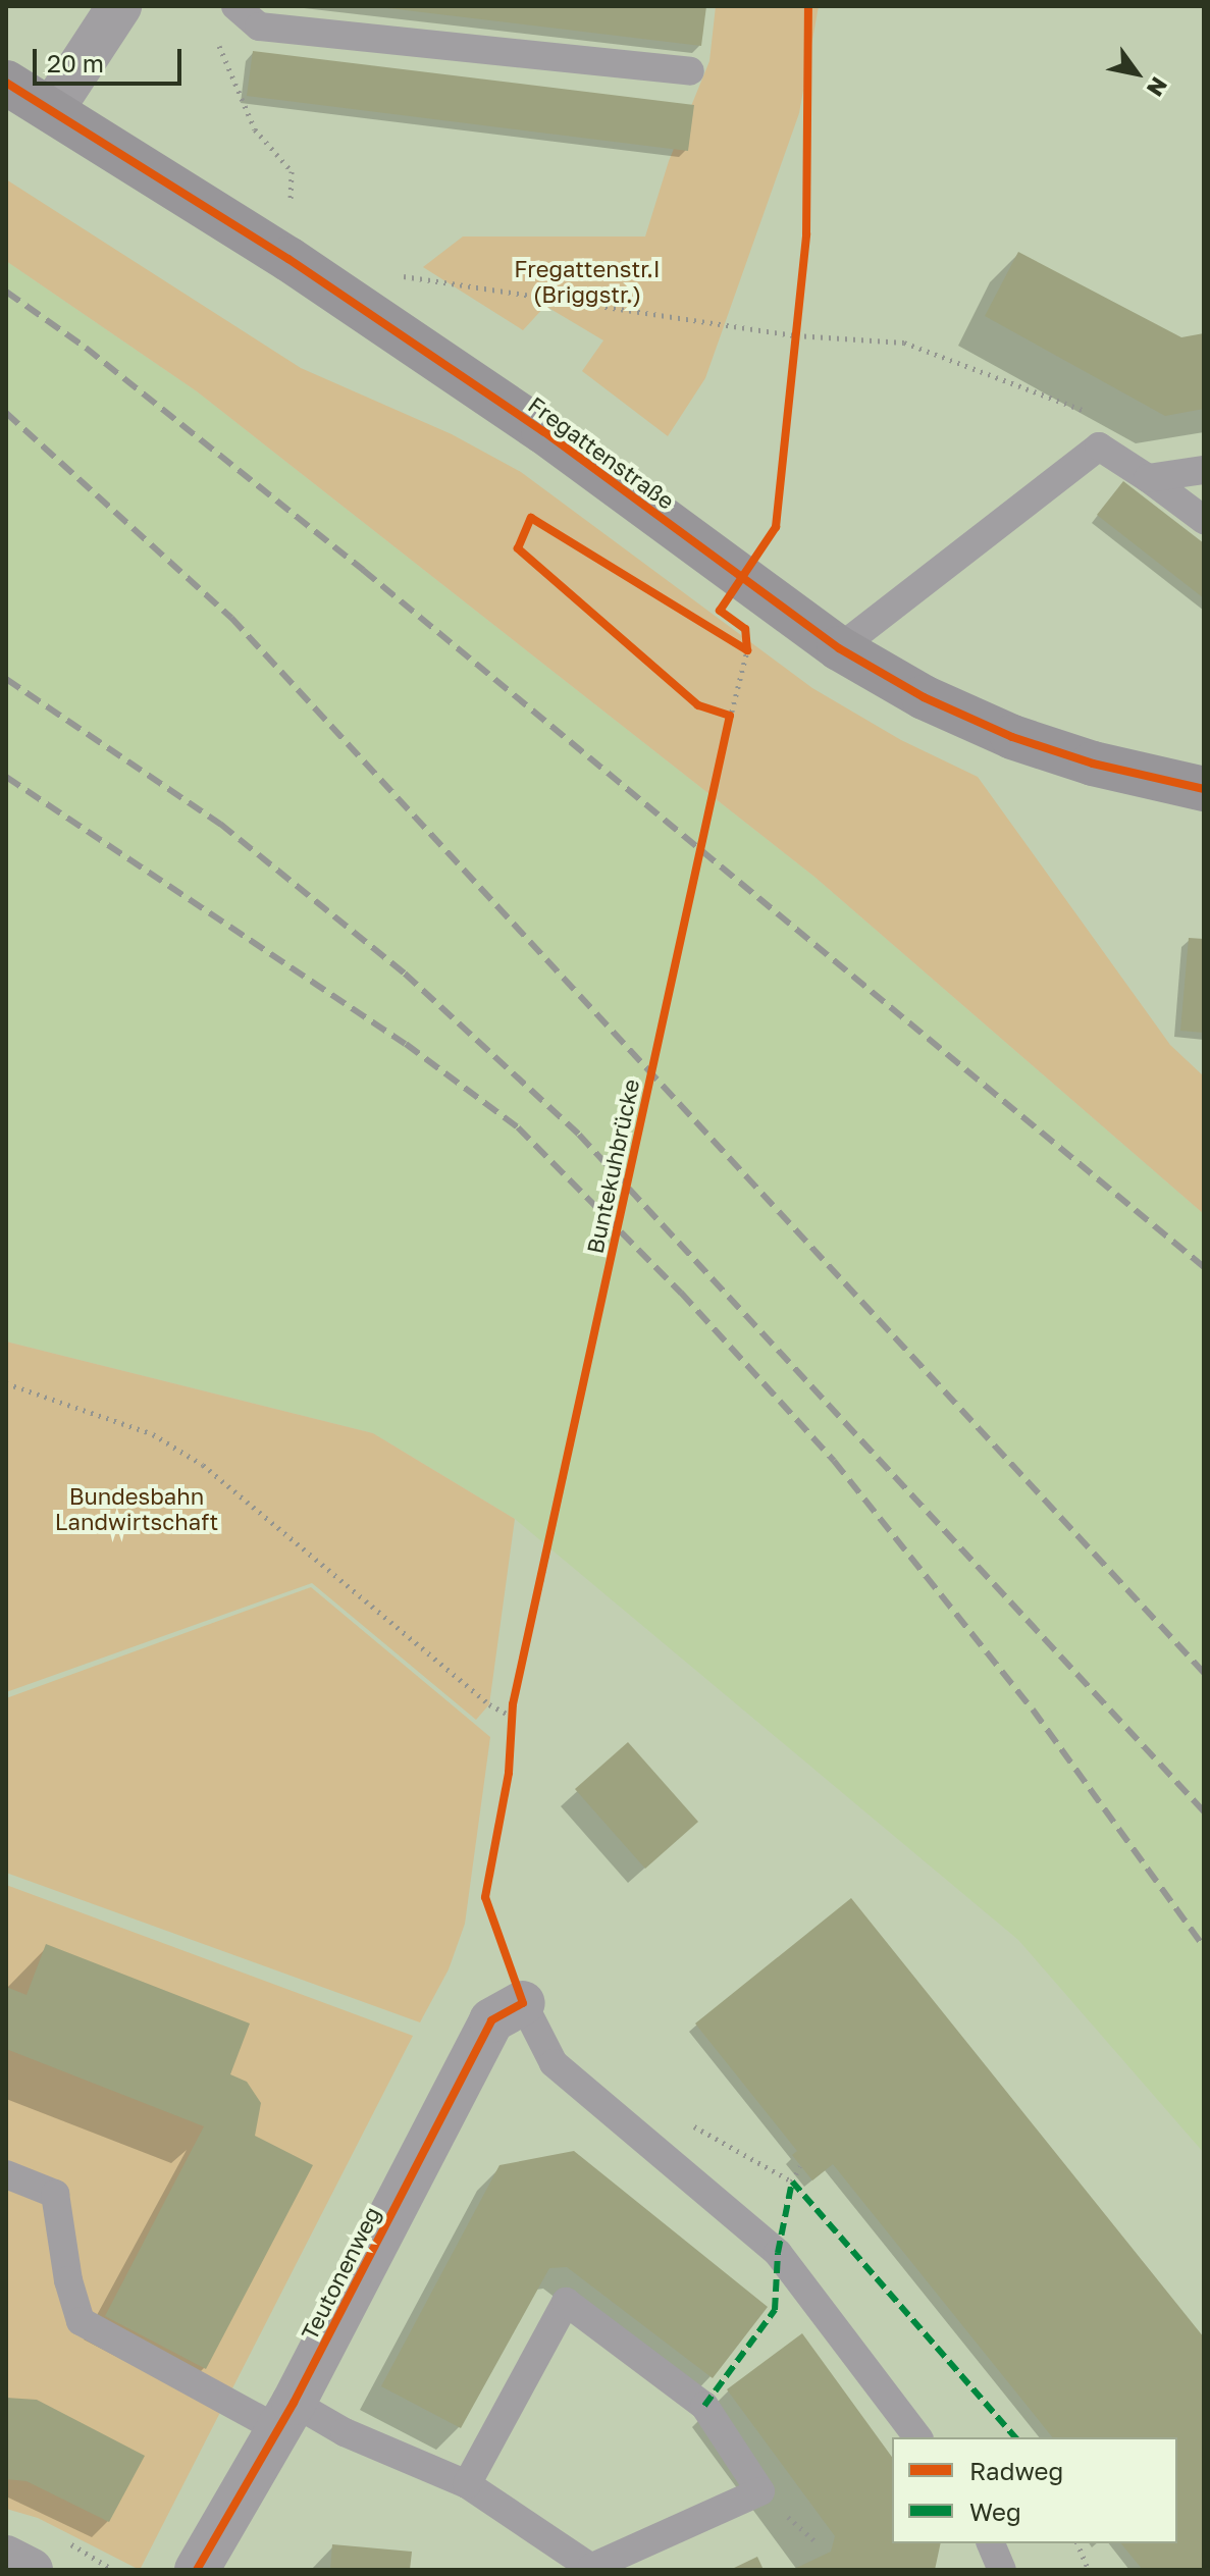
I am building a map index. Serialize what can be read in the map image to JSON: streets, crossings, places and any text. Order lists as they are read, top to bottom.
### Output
{
  "streets": {
    "street": ["Fregattenstraße", "Teutonenweg"],
    "cycle path": ["Buntekuhbrücke"]
  },
  "parks": ["Fregattenstr.I (Briggstr.)", "Bundesbahn Landwirtschaft"],
  "legend": ["Radweg", "Weg"],
  "scale_bar": "20 m",
  "north": "bottom right"
}
